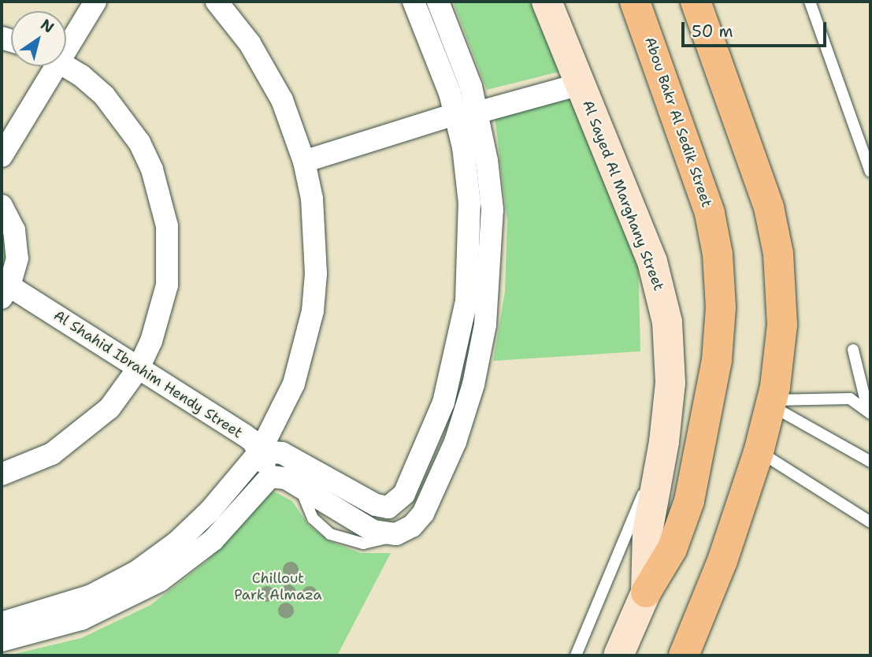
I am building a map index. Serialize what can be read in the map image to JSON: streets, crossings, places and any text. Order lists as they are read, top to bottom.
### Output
{
  "streets": {
    "main road": ["Abou Bakr Al Sedik Street", "Al Sayed Al Marghany Street"],
    "street": ["Al Shahid Ibrahim Hendy Street"]
  },
  "crossings": [
    ["Abou Bakr Al Sedik Street", "Al Sayed Al Marghany Street"]
  ],
  "parks": ["Chillout Park Almaza"],
  "scale_bar": "50 m",
  "north": "top right"
}
